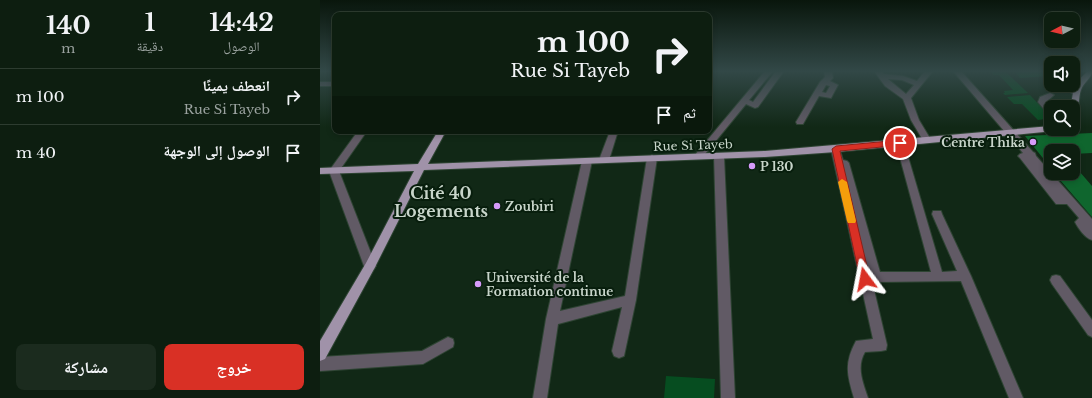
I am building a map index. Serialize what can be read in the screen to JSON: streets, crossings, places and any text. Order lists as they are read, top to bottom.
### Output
{
  "streets": {
    "main road": ["Rue Si Tayeb"]
  },
  "districts": ["Cité 40 Logements"],
  "places": [
    "Centre Thika",
    "P 130",
    "Zoubiri",
    "Université de la Formation continue"
  ],
  "north": "left",
  "page": {
    "eta": [
      "14:42",
      "الوصول",
      "1",
      "دقيقة",
      "140",
      "m"
    ],
    "turn": ["100 m", "Rue Si Tayeb"],
    "list": [
      {
        "name": "انعطف يمينًا",
        "note": "Rue Si Tayeb",
        "value": "100 m"
      },
      {
        "name": "الوصول إلى الوجهة",
        "value": "40 m"
      }
    ],
    "then": "ثم",
    "buttons": ["خروج", "مشاركة"]
  }
}
